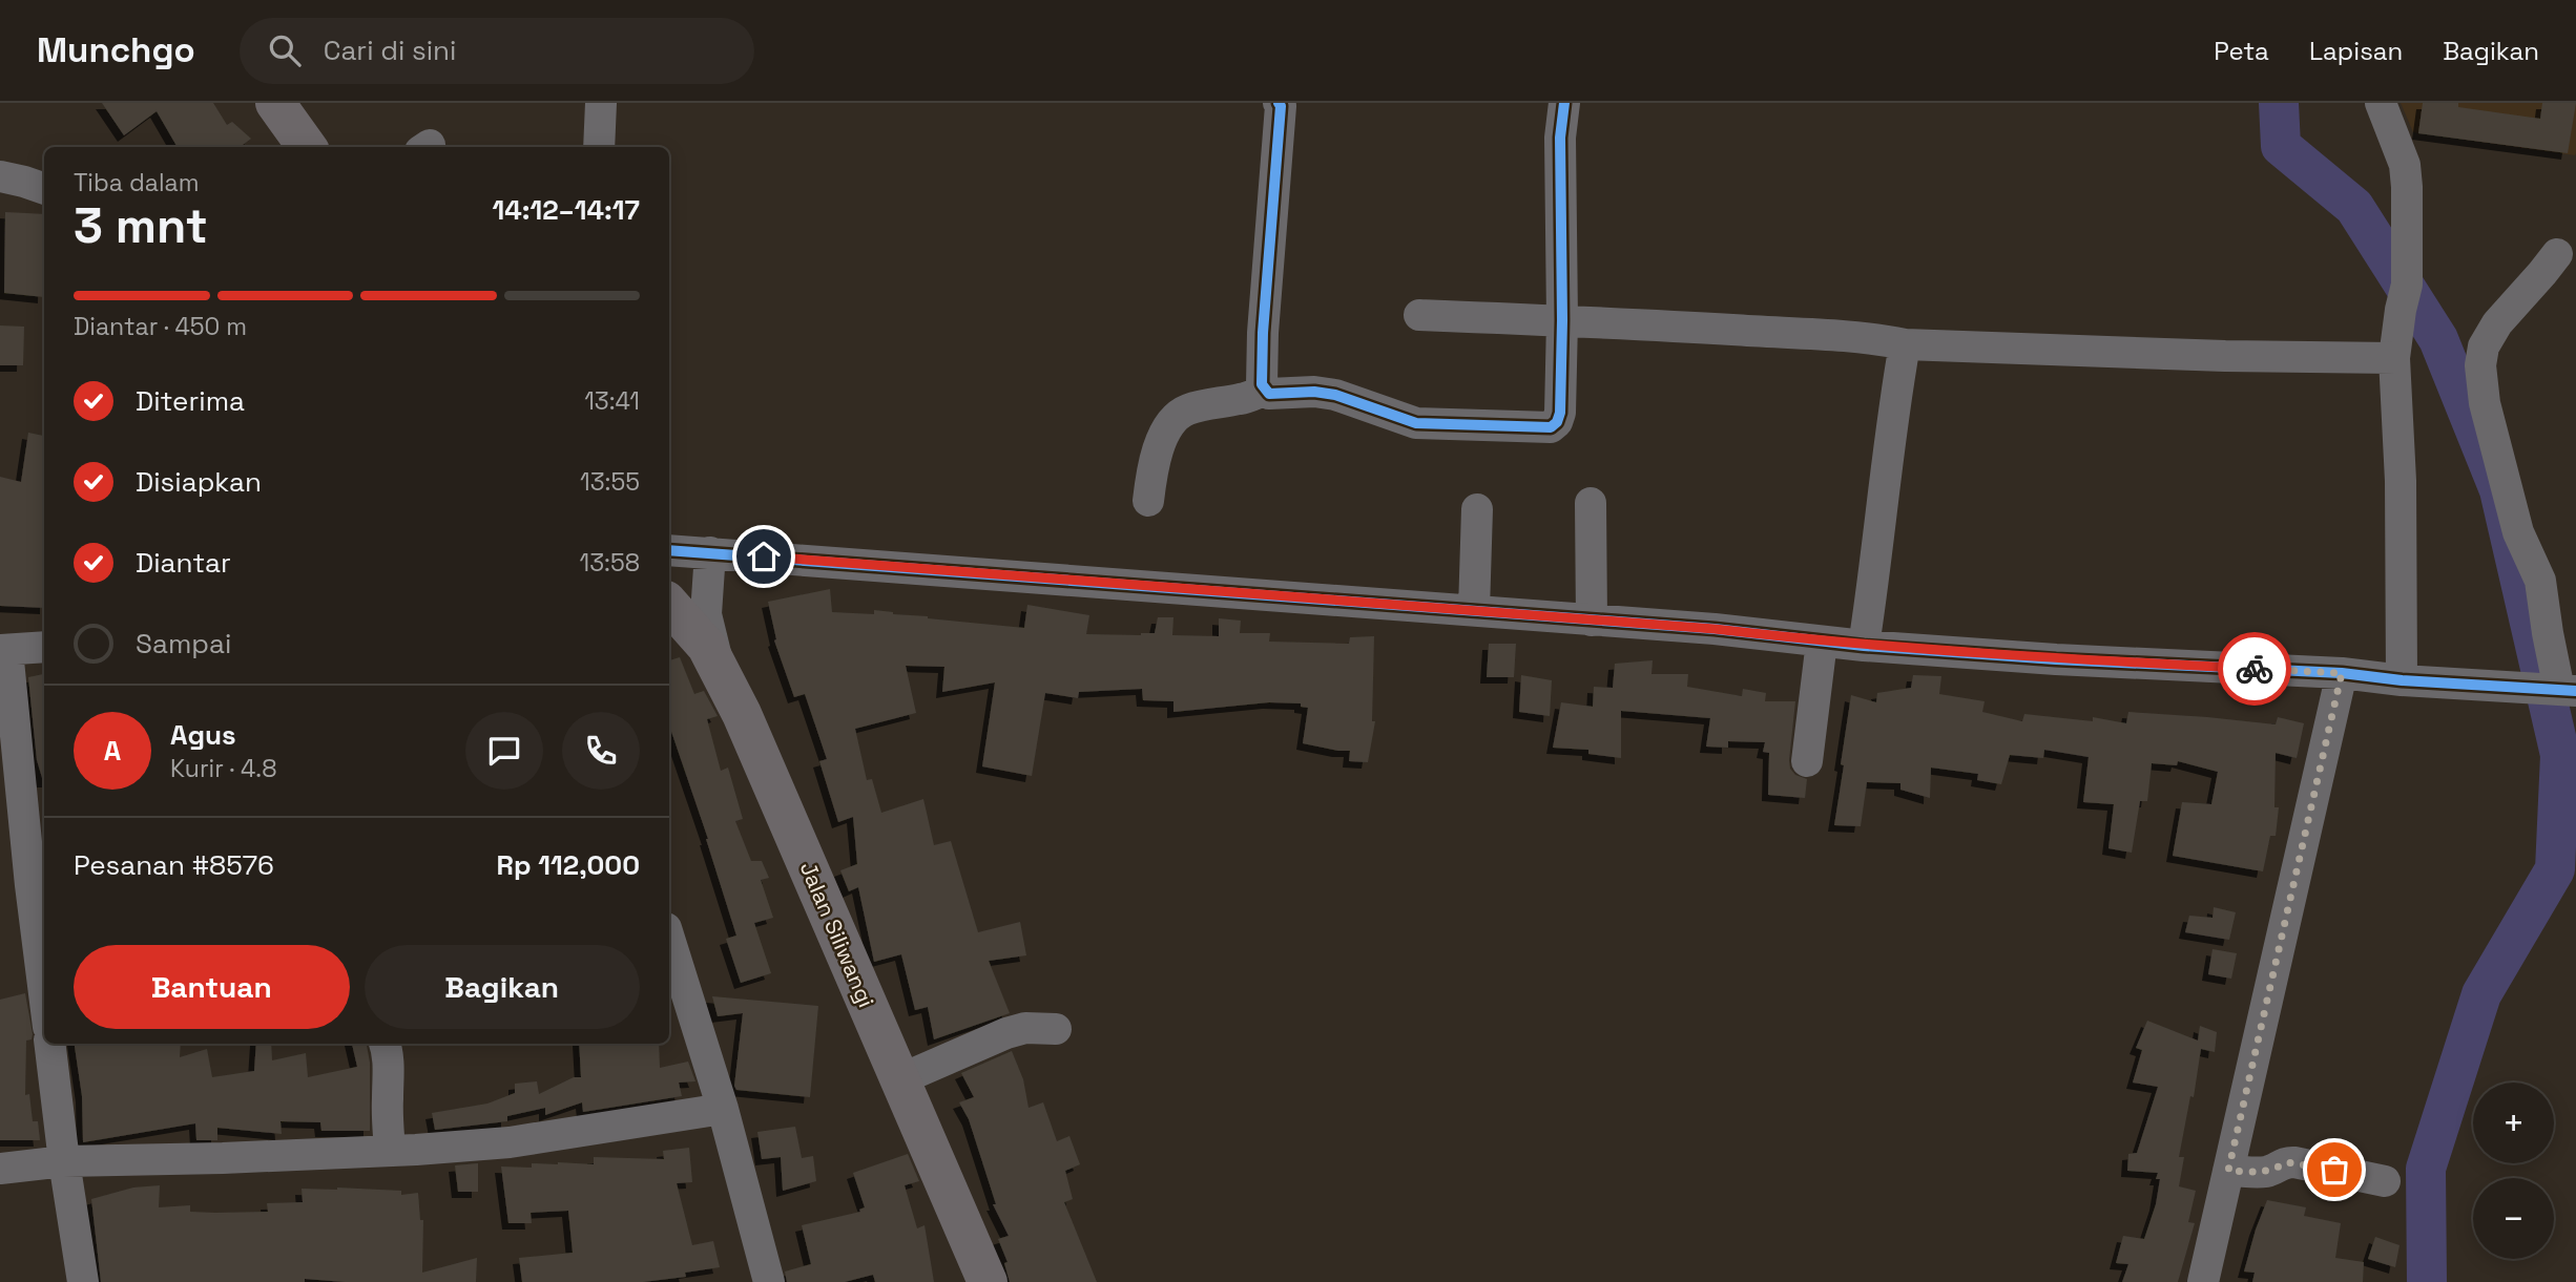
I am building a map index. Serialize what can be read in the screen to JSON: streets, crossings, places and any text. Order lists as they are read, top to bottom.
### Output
{
  "streets": {
    "main road": ["Jalan Siliwangi"]
  },
  "page": {
    "header": "Munchgo",
    "search": "Cari di sini",
    "nav": ["Peta", "Lapisan", "Bagikan"],
    "heading": ["3 mnt", "Tiba dalam", "14:12–14:17"],
    "panel": [
      "Agus",
      "Kurir · 4.8",
      "Pesanan #8576",
      "Rp 112,000"
    ],
    "bar": "Diantar · 450 m",
    "list": [
      ["Diterima", "13:41"],
      ["Disiapkan", "13:55"],
      ["Diantar", "13:58"],
      "Sampai"
    ],
    "round": "A",
    "buttons": ["Bantuan", "Bagikan"],
    "map_buttons": ["+", "−"]
  }
}
